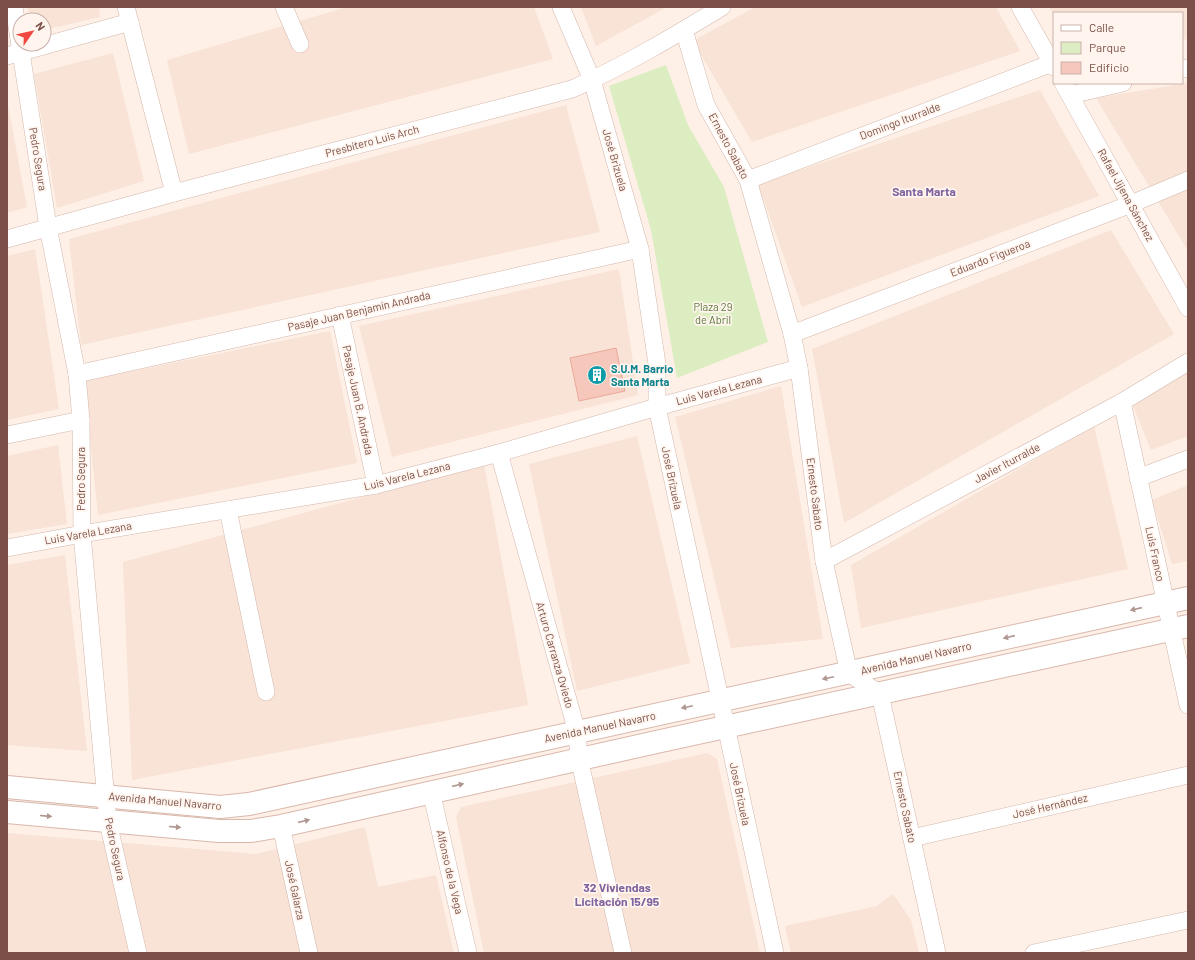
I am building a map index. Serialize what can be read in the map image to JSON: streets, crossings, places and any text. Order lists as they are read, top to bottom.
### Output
{
  "streets": {
    "main road": ["Avenida Manuel Navarro"],
    "street": [
      "Domingo Iturralde",
      "Presbítero Luis Arch",
      "Ernesto Sabato",
      "Pedro Segura",
      "José Brizuela",
      "Rafael Jijena Sánchez",
      "Eduardo Figueroa",
      "Pasaje Juan Benjamín Andrada",
      "Luis Varela Lezana",
      "Pasaje Juan B. Andrada",
      "Javier Iturralde",
      "Luis Franco",
      "Arturo Carranza Oviedo",
      "José Hernández",
      "Alfonso de la Vega",
      "José Galarza"
    ]
  },
  "crossings": [
    ["Domingo Iturralde", "Ernesto Sabato"],
    ["Presbítero Luis Arch", "Ernesto Sabato"],
    ["Presbítero Luis Arch", "Pedro Segura"],
    ["Presbítero Luis Arch", "José Brizuela"],
    ["Ernesto Sabato", "Eduardo Figueroa"],
    ["Ernesto Sabato", "Luis Varela Lezana"],
    ["Ernesto Sabato", "Javier Iturralde"],
    ["Ernesto Sabato", "Avenida Manuel Navarro"],
    ["Ernesto Sabato", "José Hernández"],
    ["Pedro Segura", "Pasaje Juan Benjamín Andrada"],
    ["Pedro Segura", "Luis Varela Lezana"],
    ["Pedro Segura", "Avenida Manuel Navarro"],
    ["José Brizuela", "Pasaje Juan Benjamín Andrada"],
    ["José Brizuela", "Luis Varela Lezana"],
    ["José Brizuela", "Avenida Manuel Navarro"],
    ["Rafael Jijena Sánchez", "Eduardo Figueroa"],
    ["Pasaje Juan Benjamín Andrada", "Pasaje Juan B. Andrada"],
    ["Luis Varela Lezana", "Pasaje Juan B. Andrada"],
    ["Luis Varela Lezana", "Arturo Carranza Oviedo"],
    ["Javier Iturralde", "Luis Franco"],
    ["Luis Franco", "Avenida Manuel Navarro"],
    ["Arturo Carranza Oviedo", "Avenida Manuel Navarro"]
  ],
  "districts": ["Santa Marta", "32 Viviendas Licitación 15/95"],
  "parks": ["Plaza 29 de Abril"],
  "places": {
    "building": ["S.U.M. Barrio Santa Marta"]
  },
  "legend": ["Calle", "Parque", "Edificio"],
  "north": "top right"
}
